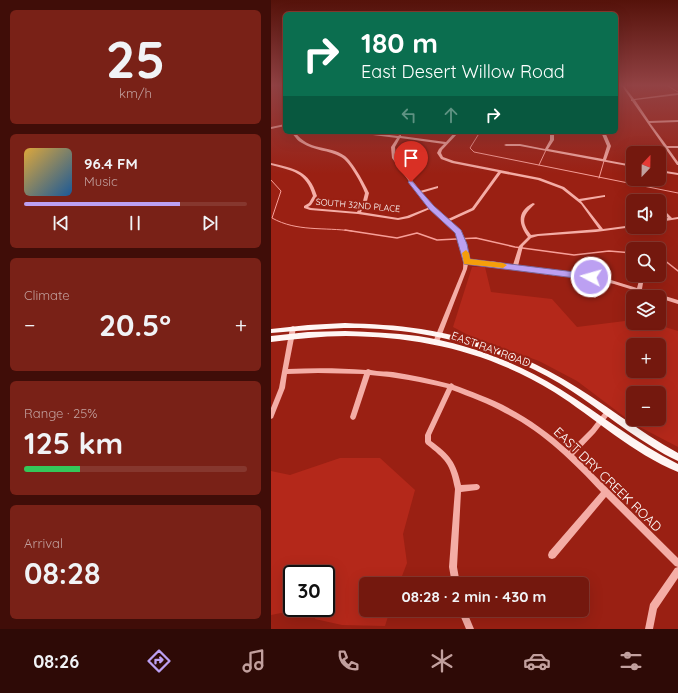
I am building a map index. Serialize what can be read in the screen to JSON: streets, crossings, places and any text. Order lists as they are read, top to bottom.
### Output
{
  "streets": {
    "main road": ["EAST RAY ROAD"],
    "street": ["SOUTH 32ND PLACE", "EAST DRY CREEK ROAD"]
  },
  "north": "top",
  "page": {
    "tile": [
      ["25", "km/h"],
      "Climate",
      ["Range · 25%", "125 km"],
      ["Arrival", "08:28"]
    ],
    "turn": ["180 m", "East Desert Willow Road"],
    "map_buttons": ["+", "−"],
    "song": ["96.4 FM", "Music"],
    "heat": ["−", "20.5°", "+"],
    "limit": "30",
    "trip": "08:28 · 2 min · 430 m",
    "tabs": "08:26"
  }
}
